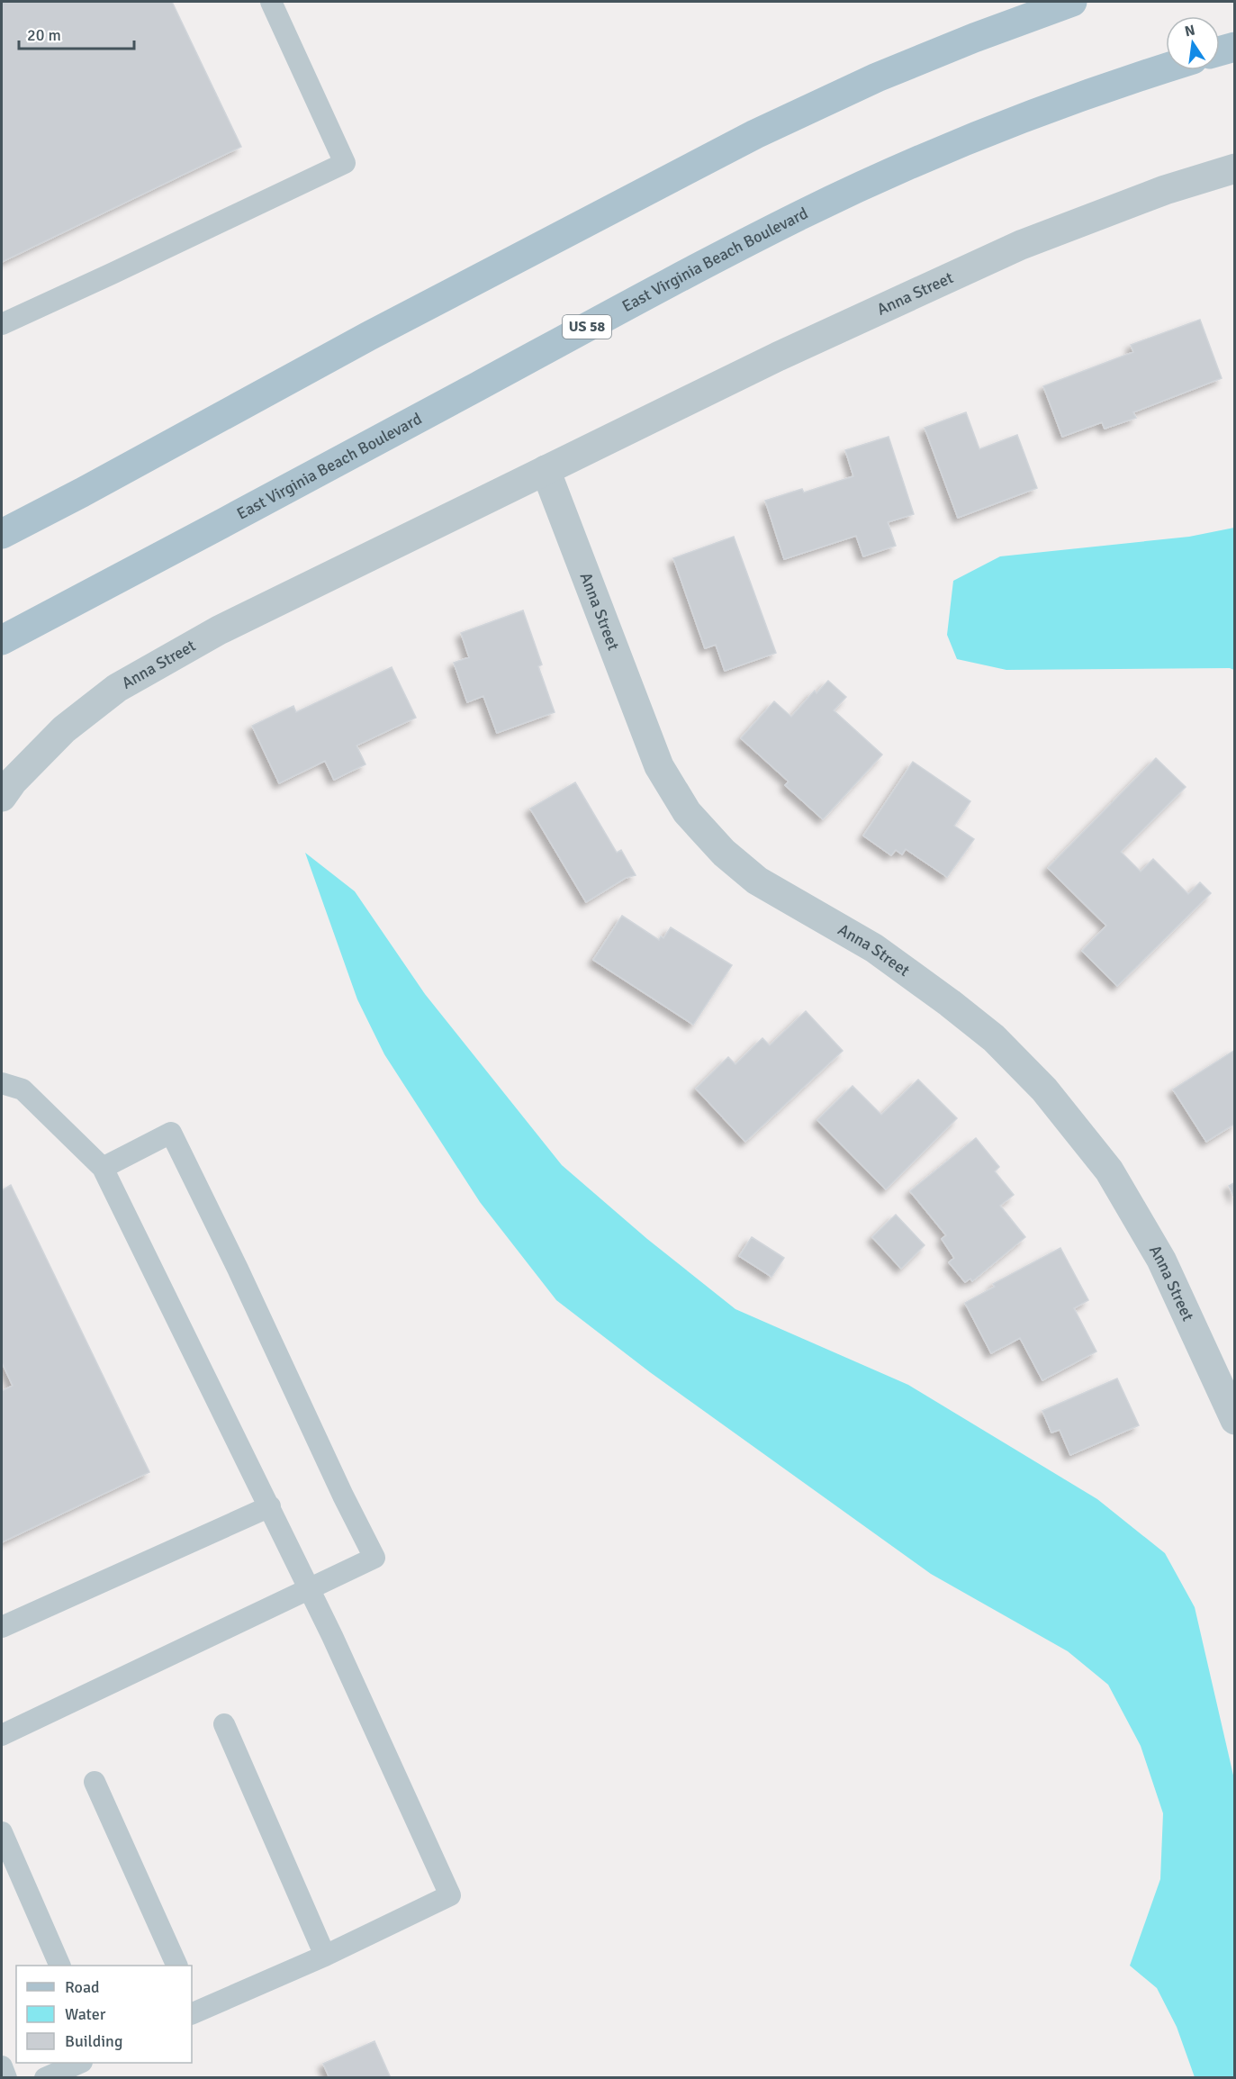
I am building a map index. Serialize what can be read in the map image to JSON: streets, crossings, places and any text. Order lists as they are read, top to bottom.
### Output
{
  "streets": {
    "main road": ["East Virginia Beach Boulevard", "US 58"],
    "street": ["Anna Street"]
  },
  "legend": ["Road", "Water", "Building"],
  "scale_bar": "20 m",
  "north": "top"
}
